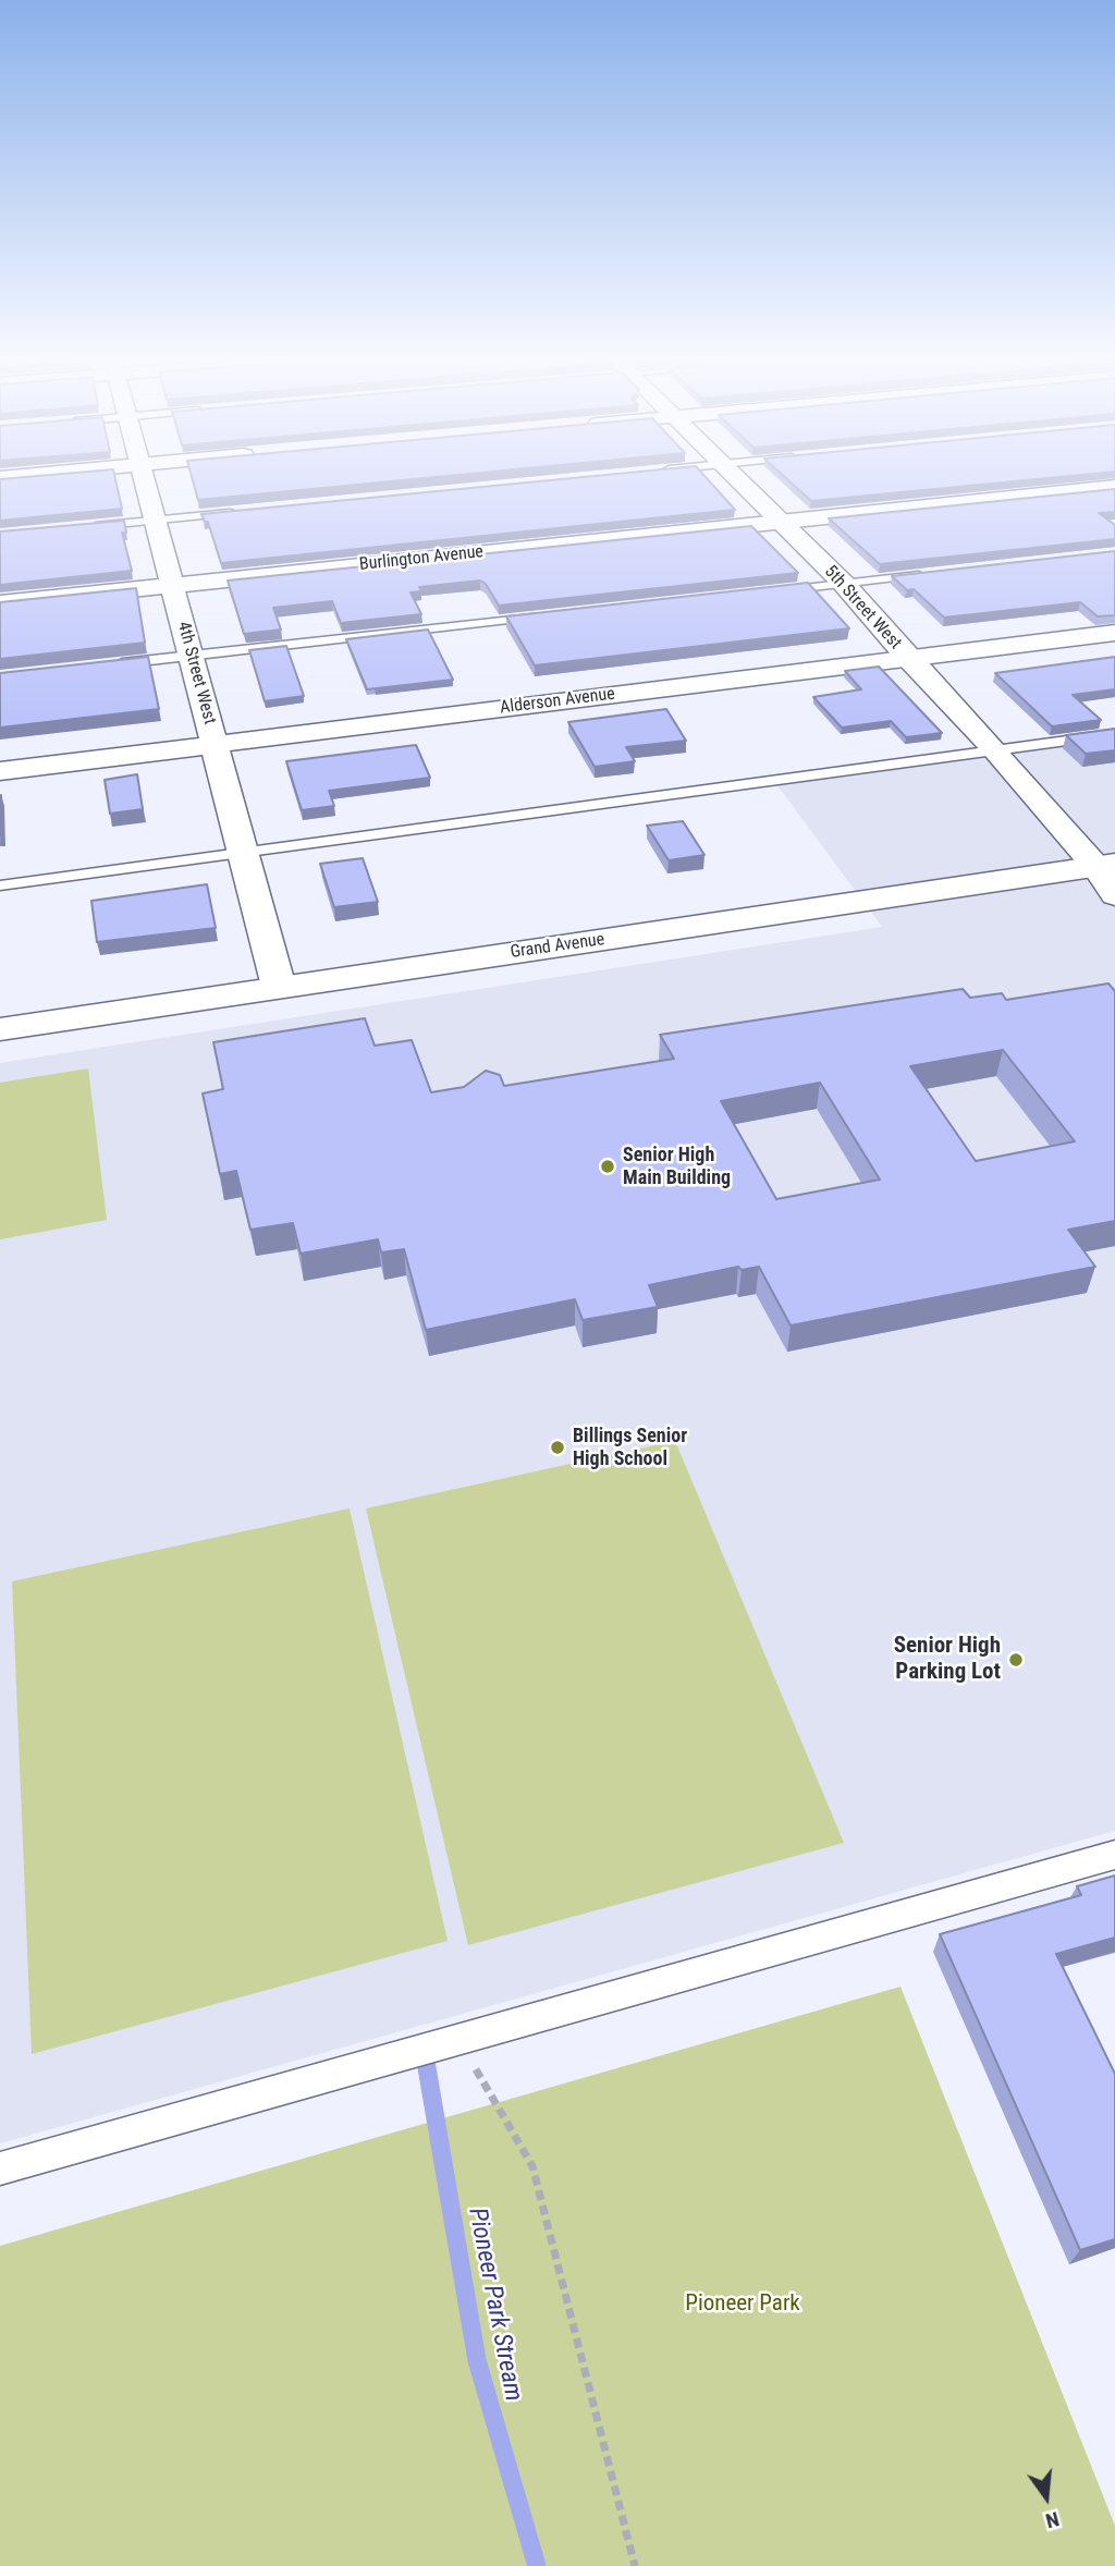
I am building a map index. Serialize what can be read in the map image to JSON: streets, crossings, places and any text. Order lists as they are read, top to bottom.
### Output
{
  "streets": {
    "street": [
      "Burlington Avenue",
      "5th Street West",
      "4th Street West",
      "Alderson Avenue",
      "Grand Avenue"
    ]
  },
  "crossings": [
    ["Burlington Avenue", "5th Street West"],
    ["Burlington Avenue", "4th Street West"],
    ["5th Street West", "Alderson Avenue"],
    ["5th Street West", "Grand Avenue"],
    ["4th Street West", "Alderson Avenue"],
    ["4th Street West", "Grand Avenue"]
  ],
  "water": ["Pioneer Park Stream"],
  "parks": ["Pioneer Park"],
  "places": ["Senior High Main Building", "Billings Senior High School", "Senior High Parking Lot"],
  "north": "bottom"
}
